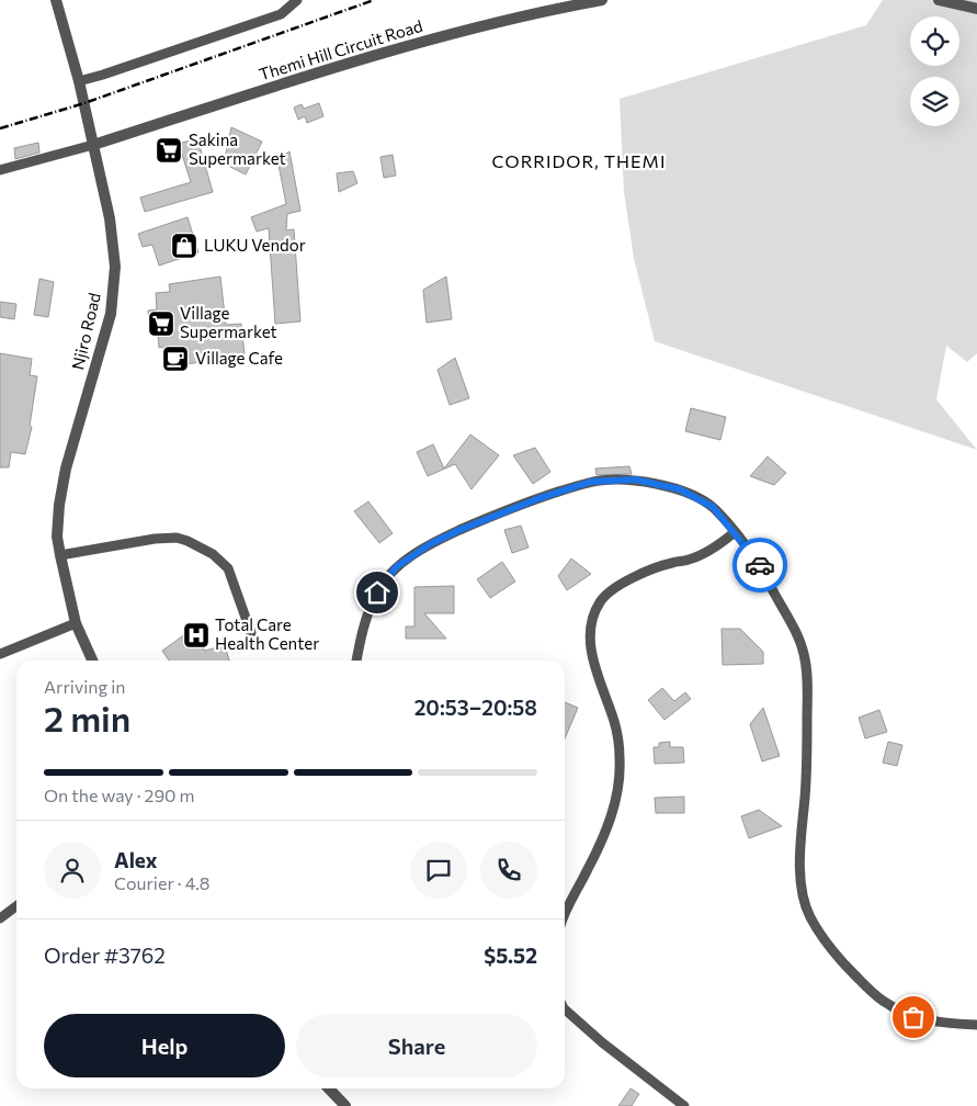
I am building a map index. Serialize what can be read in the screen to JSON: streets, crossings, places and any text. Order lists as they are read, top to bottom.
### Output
{
  "streets": {
    "street": ["Themi Hill Circuit Road", "Njiro Road"]
  },
  "crossings": [
    ["Themi Hill Circuit Road", "Njiro Road"]
  ],
  "districts": ["CORRIDOR, THEMI"],
  "places": {
    "supermarket": ["Sakina Supermarket", "Village Supermarket"],
    "shop": ["LUKU Vendor"],
    "cafe": ["Village Cafe"],
    "hospital": ["Total Care Health Center"]
  },
  "page": {
    "heading": ["2 min", "Arriving in", "20:53–20:58"],
    "panel": [
      "Alex",
      "Courier · 4.8",
      "Order #3762",
      "$5.52"
    ],
    "bar": "On the way · 290 m",
    "buttons": ["Help", "Share"]
  }
}
